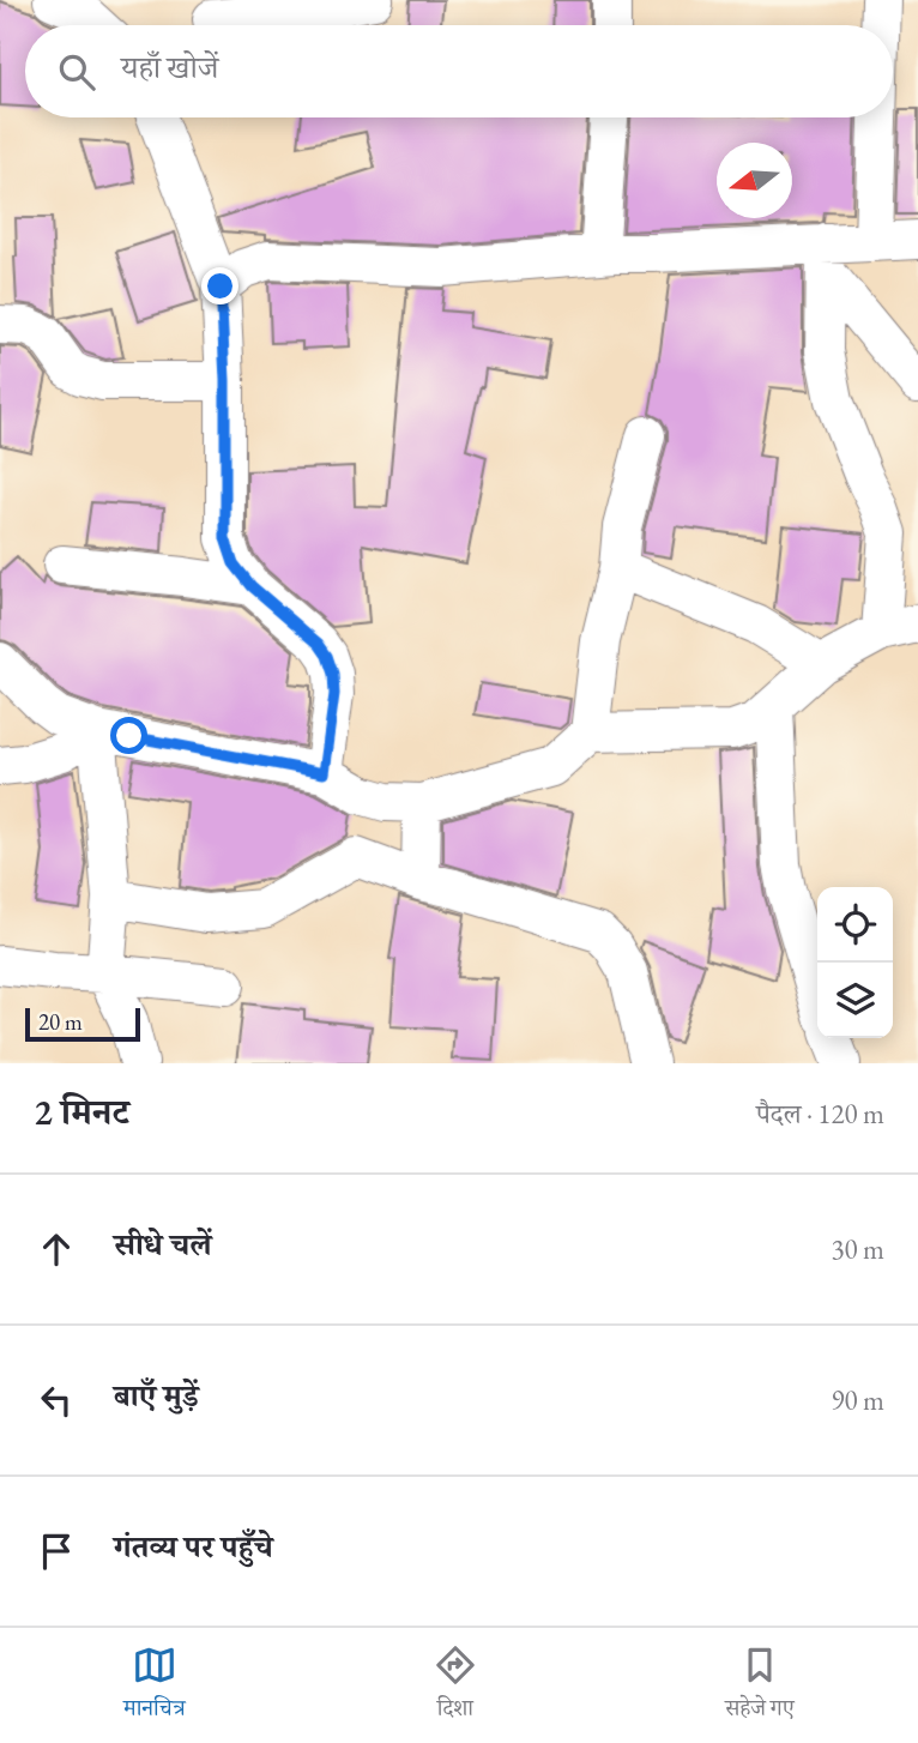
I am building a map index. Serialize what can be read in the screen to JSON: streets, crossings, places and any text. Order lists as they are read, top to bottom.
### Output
{
  "scale_bar": "20 m",
  "north": "left",
  "page": {
    "search": "यहाँ खोजें",
    "scale": "20 m",
    "heading": ["2 मिनट", "पैदल · 120 m"],
    "list": [
      ["सीधे चलें", "30 m"],
      ["बाएँ मुड़ें", "90 m"],
      "गंतव्य पर पहुँचे"
    ],
    "nav": ["मानचित्र", "दिशा", "सहेजे गए"]
  }
}
